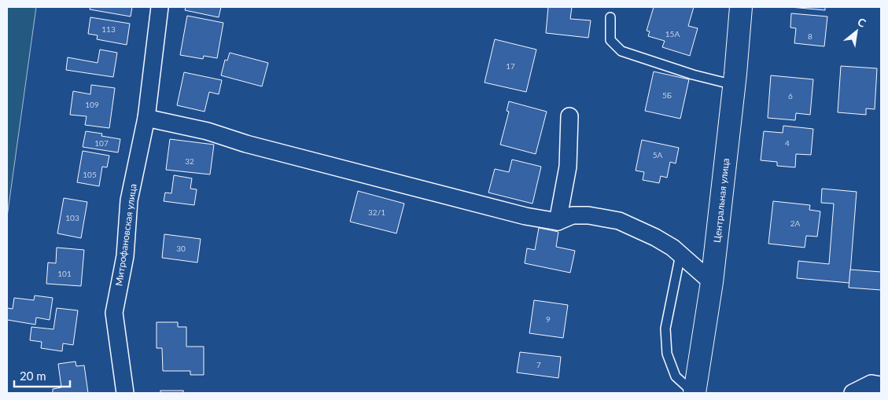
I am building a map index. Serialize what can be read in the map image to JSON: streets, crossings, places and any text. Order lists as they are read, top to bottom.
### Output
{
  "streets": {
    "street": ["Центральная улица", "Митрофановская улица"]
  },
  "house_numbers": [
    "113",
    "15А",
    "8",
    "17",
    "5Б",
    "6",
    "109",
    "107",
    "4",
    "5А",
    "32",
    "105",
    "32/1",
    "103",
    "2А",
    "30",
    "101",
    "9",
    "7"
  ],
  "scale_bar": "20 m",
  "north": "top right"
}
